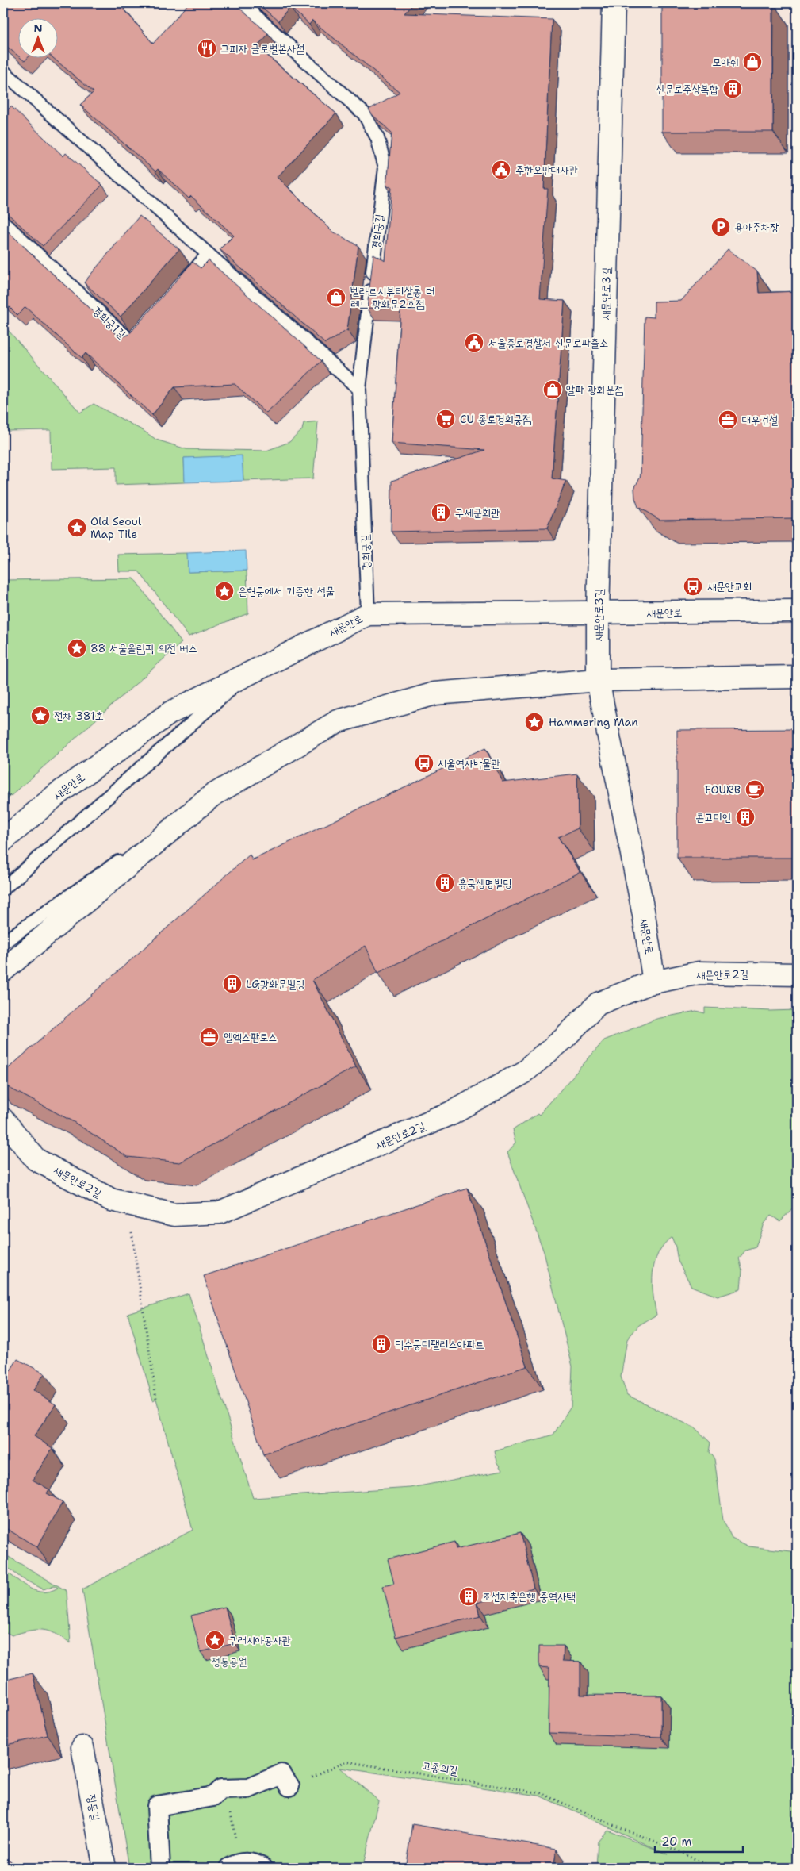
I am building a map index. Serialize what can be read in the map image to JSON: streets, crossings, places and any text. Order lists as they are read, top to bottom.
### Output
{
  "streets": {
    "street": [
      "새문안로3길",
      "새문안로",
      "새문안로2길",
      "정동길"
    ],
    "lane": ["경희궁길", "경희궁1길"],
    "path": ["고종의길"]
  },
  "crossings": [
    ["경희궁길", "새문안로"],
    ["새문안로3길", "새문안로"],
    ["새문안로", "새문안로2길"]
  ],
  "parks": ["정동공원"],
  "places": {
    "restaurant": ["고피자 글로벌본사점"],
    "shop": ["모아쉬", "벨라르시뷰티살롱 더 레드 광화문2호점", "알파 광화문점"],
    "building": [
      "신문로주상복합",
      "구세군회관",
      "콘코디언",
      "흥국생명빌딩",
      "LG광화문빌딩",
      "덕수궁디팰리스아파트",
      "조선저축은행 중역사택"
    ],
    "public building": ["주한오만대사관", "서울종로경찰서 신문로파출소"],
    "parking": ["용아주차장"],
    "supermarket": ["CU 종로경희궁점"],
    "office": ["대우건설", "엘엑스판토스"],
    "place": [
      "Old Seoul Map Tile",
      "운현궁에서 기증한 석물",
      "88 서울올림픽 의전 버스",
      "전차 381호",
      "Hammering Man",
      "구러시아공사관"
    ],
    "bus stop": ["새문안교회", "서울역사박물관"],
    "cafe": ["FOURB"]
  },
  "scale_bar": "20 m",
  "north": "top"
}
